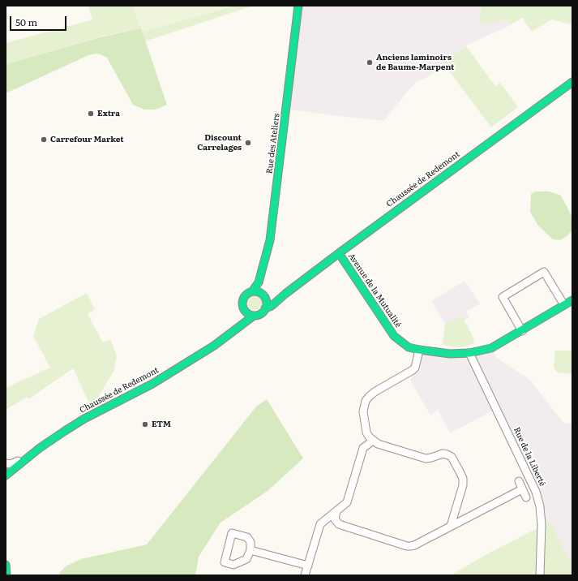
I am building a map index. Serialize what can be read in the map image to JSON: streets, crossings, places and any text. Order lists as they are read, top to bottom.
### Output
{
  "streets": {
    "main road": ["Rue des Ateliers", "Chaussée de Redemont", "Avenue de la Mutualité"],
    "street": ["Rue de la Liberté"]
  },
  "crossings": [
    ["Rue des Ateliers", "Chaussée de Redemont"],
    ["Chaussée de Redemont", "Avenue de la Mutualité"],
    ["Avenue de la Mutualité", "Rue de la Liberté"]
  ],
  "places": [
    "Anciens laminoirs de Baume-Marpent",
    "Extra",
    "Carrefour Market",
    "Discount Carrelages",
    "ETM"
  ],
  "scale_bar": "50 m"
}
